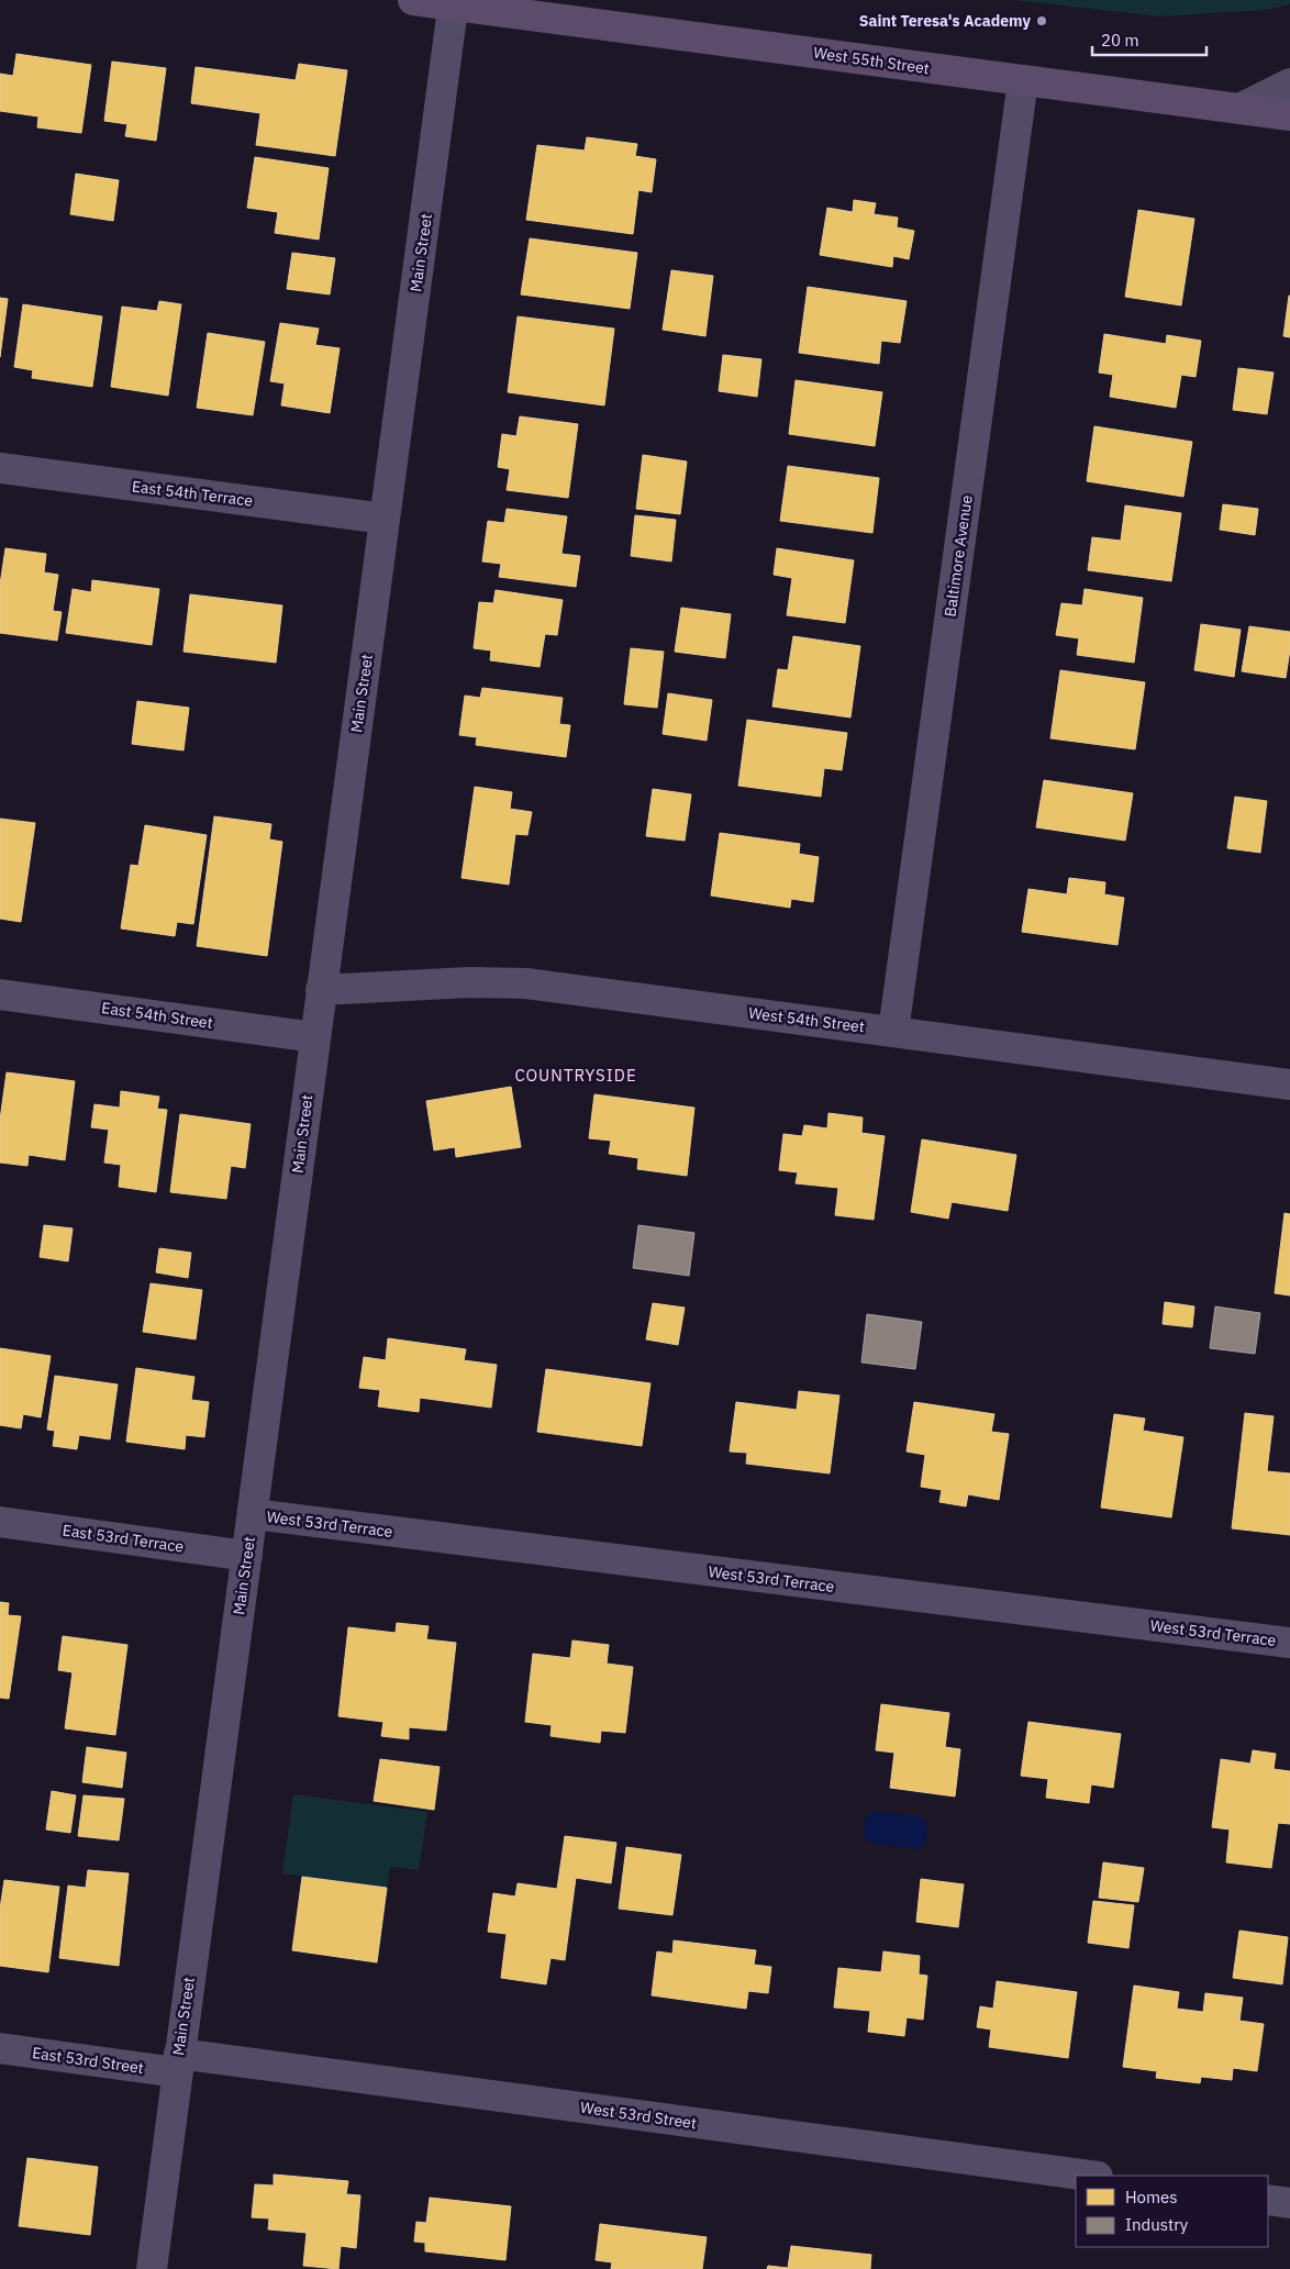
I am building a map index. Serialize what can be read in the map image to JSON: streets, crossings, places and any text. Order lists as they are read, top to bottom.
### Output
{
  "streets": {
    "main road": ["West 55th Street"],
    "street": [
      "Main Street",
      "East 54th Terrace",
      "Baltimore Avenue",
      "East 54th Street",
      "West 54th Street",
      "West 53rd Terrace",
      "East 53rd Terrace",
      "East 53rd Street",
      "West 53rd Street"
    ]
  },
  "crossings": [
    ["West 55th Street", "Main Street"],
    ["West 55th Street", "Baltimore Avenue"],
    ["Main Street", "East 54th Terrace"],
    ["Main Street", "East 54th Street"],
    ["Main Street", "West 54th Street"],
    ["Main Street", "West 53rd Terrace"],
    ["Main Street", "East 53rd Terrace"],
    ["Main Street", "East 53rd Street"],
    ["Main Street", "West 53rd Street"],
    ["Baltimore Avenue", "West 54th Street"],
    ["East 53rd Street", "West 53rd Street"]
  ],
  "districts": ["COUNTRYSIDE"],
  "places": ["Saint Teresa's Academy"],
  "legend": ["Homes", "Industry"],
  "scale_bar": "20 m"
}
